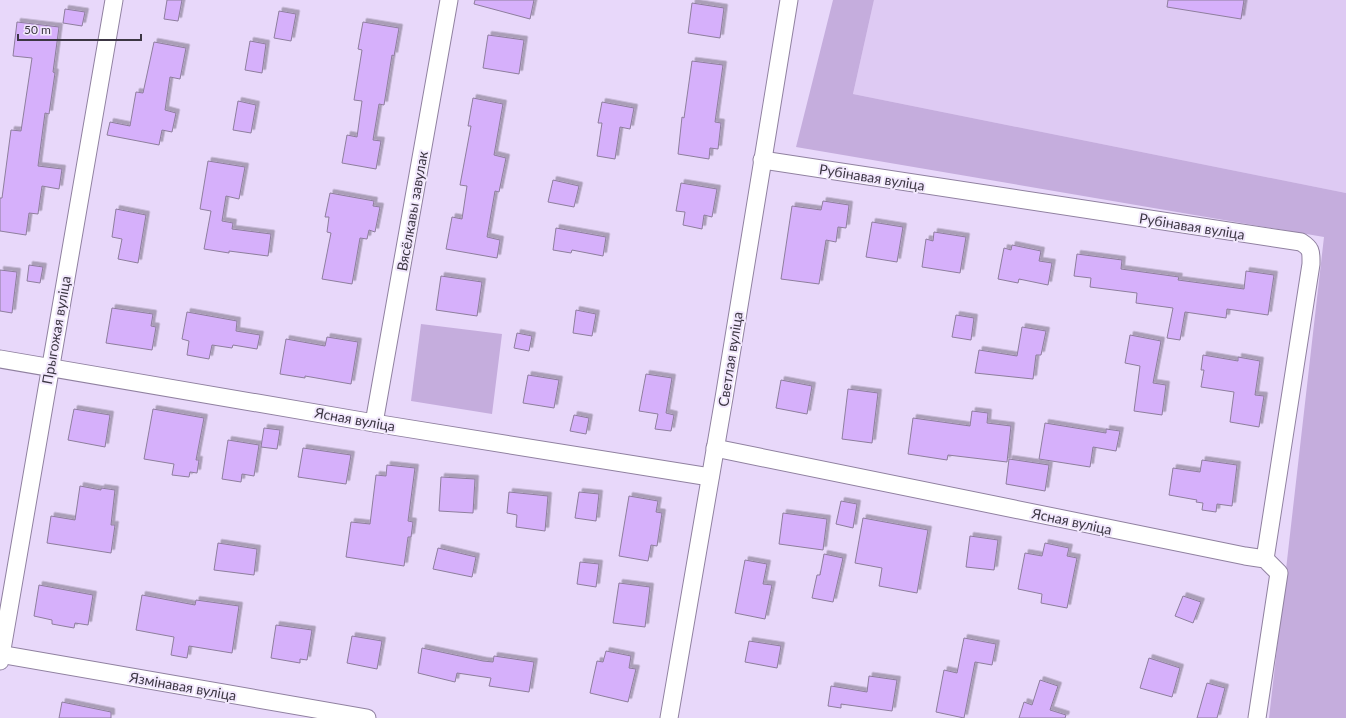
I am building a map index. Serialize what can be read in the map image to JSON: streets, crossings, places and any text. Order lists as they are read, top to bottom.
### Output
{
  "streets": {
    "street": [
      "Рубінавая вуліца",
      "Вясёлкавы завулак",
      "Прыгожая вуліца",
      "Светлая вуліца",
      "Ясная вуліца",
      "Язмінавая вуліца"
    ]
  },
  "crossings": [
    ["Рубінавая вуліца", "Светлая вуліца"],
    ["Рубінавая вуліца", "Ясная вуліца"],
    ["Вясёлкавы завулак", "Ясная вуліца"],
    ["Прыгожая вуліца", "Ясная вуліца"],
    ["Прыгожая вуліца", "Язмінавая вуліца"],
    ["Светлая вуліца", "Ясная вуліца"]
  ],
  "scale_bar": "50 m"
}
